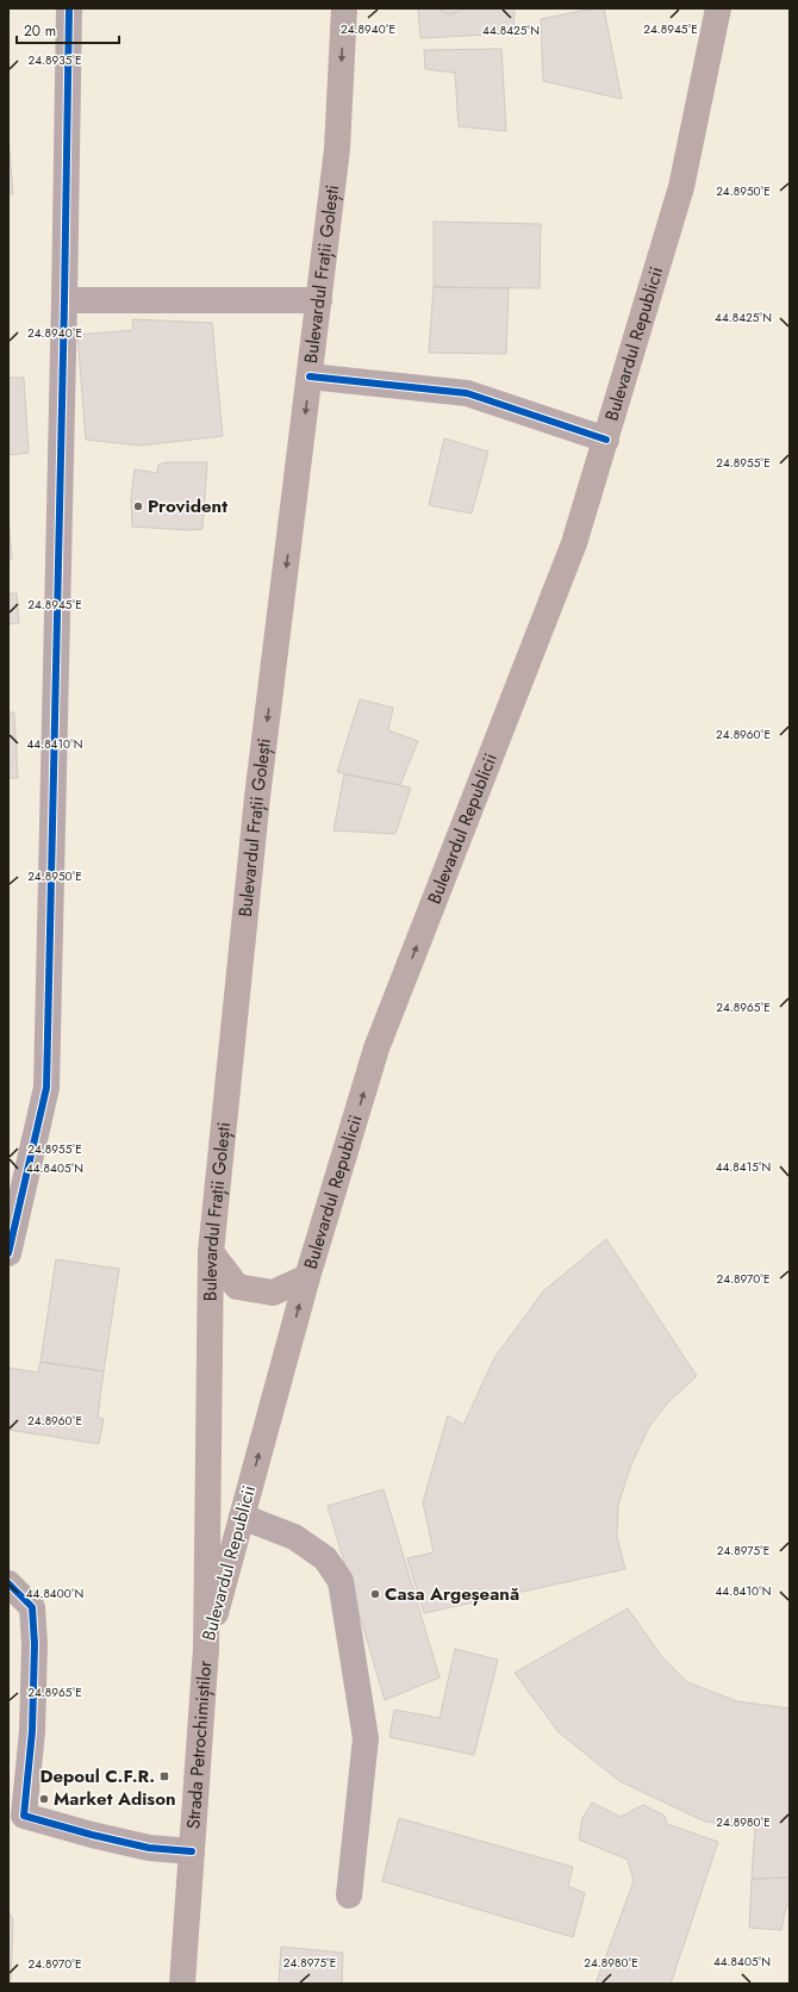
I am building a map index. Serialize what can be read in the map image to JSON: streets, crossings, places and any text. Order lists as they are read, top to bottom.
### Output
{
  "streets": {
    "main road": ["Bulevardul Frații Golești", "Bulevardul Republicii", "Strada Petrochimiștilor"]
  },
  "crossings": [
    ["Bulevardul Frații Golești", "Bulevardul Republicii"],
    ["Bulevardul Frații Golești", "Strada Petrochimiștilor"],
    ["Bulevardul Republicii", "Strada Petrochimiștilor"]
  ],
  "one_way": ["Bulevardul Frații Golești", "Bulevardul Republicii"],
  "places": {
    "other": ["Provident", "Casa Argeșeană", "Market Adison"],
    "transit": ["Depoul C.F.R."]
  },
  "scale_bar": "20 m",
  "coordinates": [
    "24.8940°E",
    "24.8945°E",
    "44.8425°N",
    "24.8935°E",
    "24.8950°E",
    "24.8955°E",
    "24.8960°E",
    "44.8410°N",
    "24.8965°E",
    "44.8415°N",
    "44.8405°N",
    "24.8970°E",
    "24.8975°E",
    "44.8400°N",
    "24.8980°E"
  ]
}
